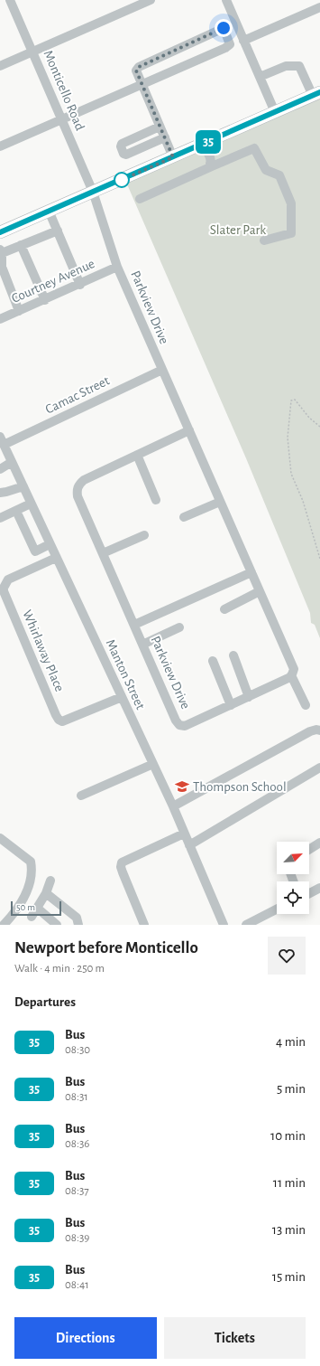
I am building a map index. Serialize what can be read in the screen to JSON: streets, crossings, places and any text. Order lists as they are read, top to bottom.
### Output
{
  "streets": {
    "street": [
      "Monticello Road",
      "Courtney Avenue",
      "Parkview Drive",
      "Camac Street",
      "Whirlaway Place",
      "Manton Street"
    ]
  },
  "crossings": [
    ["Monticello Road", "Parkview Drive"],
    ["Courtney Avenue", "Parkview Drive"],
    ["Parkview Drive", "Camac Street"],
    ["Camac Street", "Manton Street"],
    ["Whirlaway Place", "Manton Street"]
  ],
  "parks": ["Slater Park"],
  "places": {
    "school or university": ["Thompson School"]
  },
  "lines": ["bus line 35"],
  "scale_bar": "50 m",
  "north": "top right",
  "page": {
    "on_map": "35",
    "scale": "50 m",
    "heading": [
      ["Newport before Monticello", "Walk · 4 min · 250 m"],
      "Departures"
    ],
    "list": [
      {
        "mark": "35",
        "name": "Bus",
        "note": "08:30",
        "value": "4 min"
      },
      {
        "mark": "35",
        "name": "Bus",
        "note": "08:31",
        "value": "5 min"
      },
      {
        "mark": "35",
        "name": "Bus",
        "note": "08:36",
        "value": "10 min"
      },
      {
        "mark": "35",
        "name": "Bus",
        "note": "08:37",
        "value": "11 min"
      },
      {
        "mark": "35",
        "name": "Bus",
        "note": "08:39",
        "value": "13 min"
      },
      {
        "mark": "35",
        "name": "Bus",
        "note": "08:41",
        "value": "15 min"
      }
    ],
    "buttons": ["Directions", "Tickets"]
  }
}
